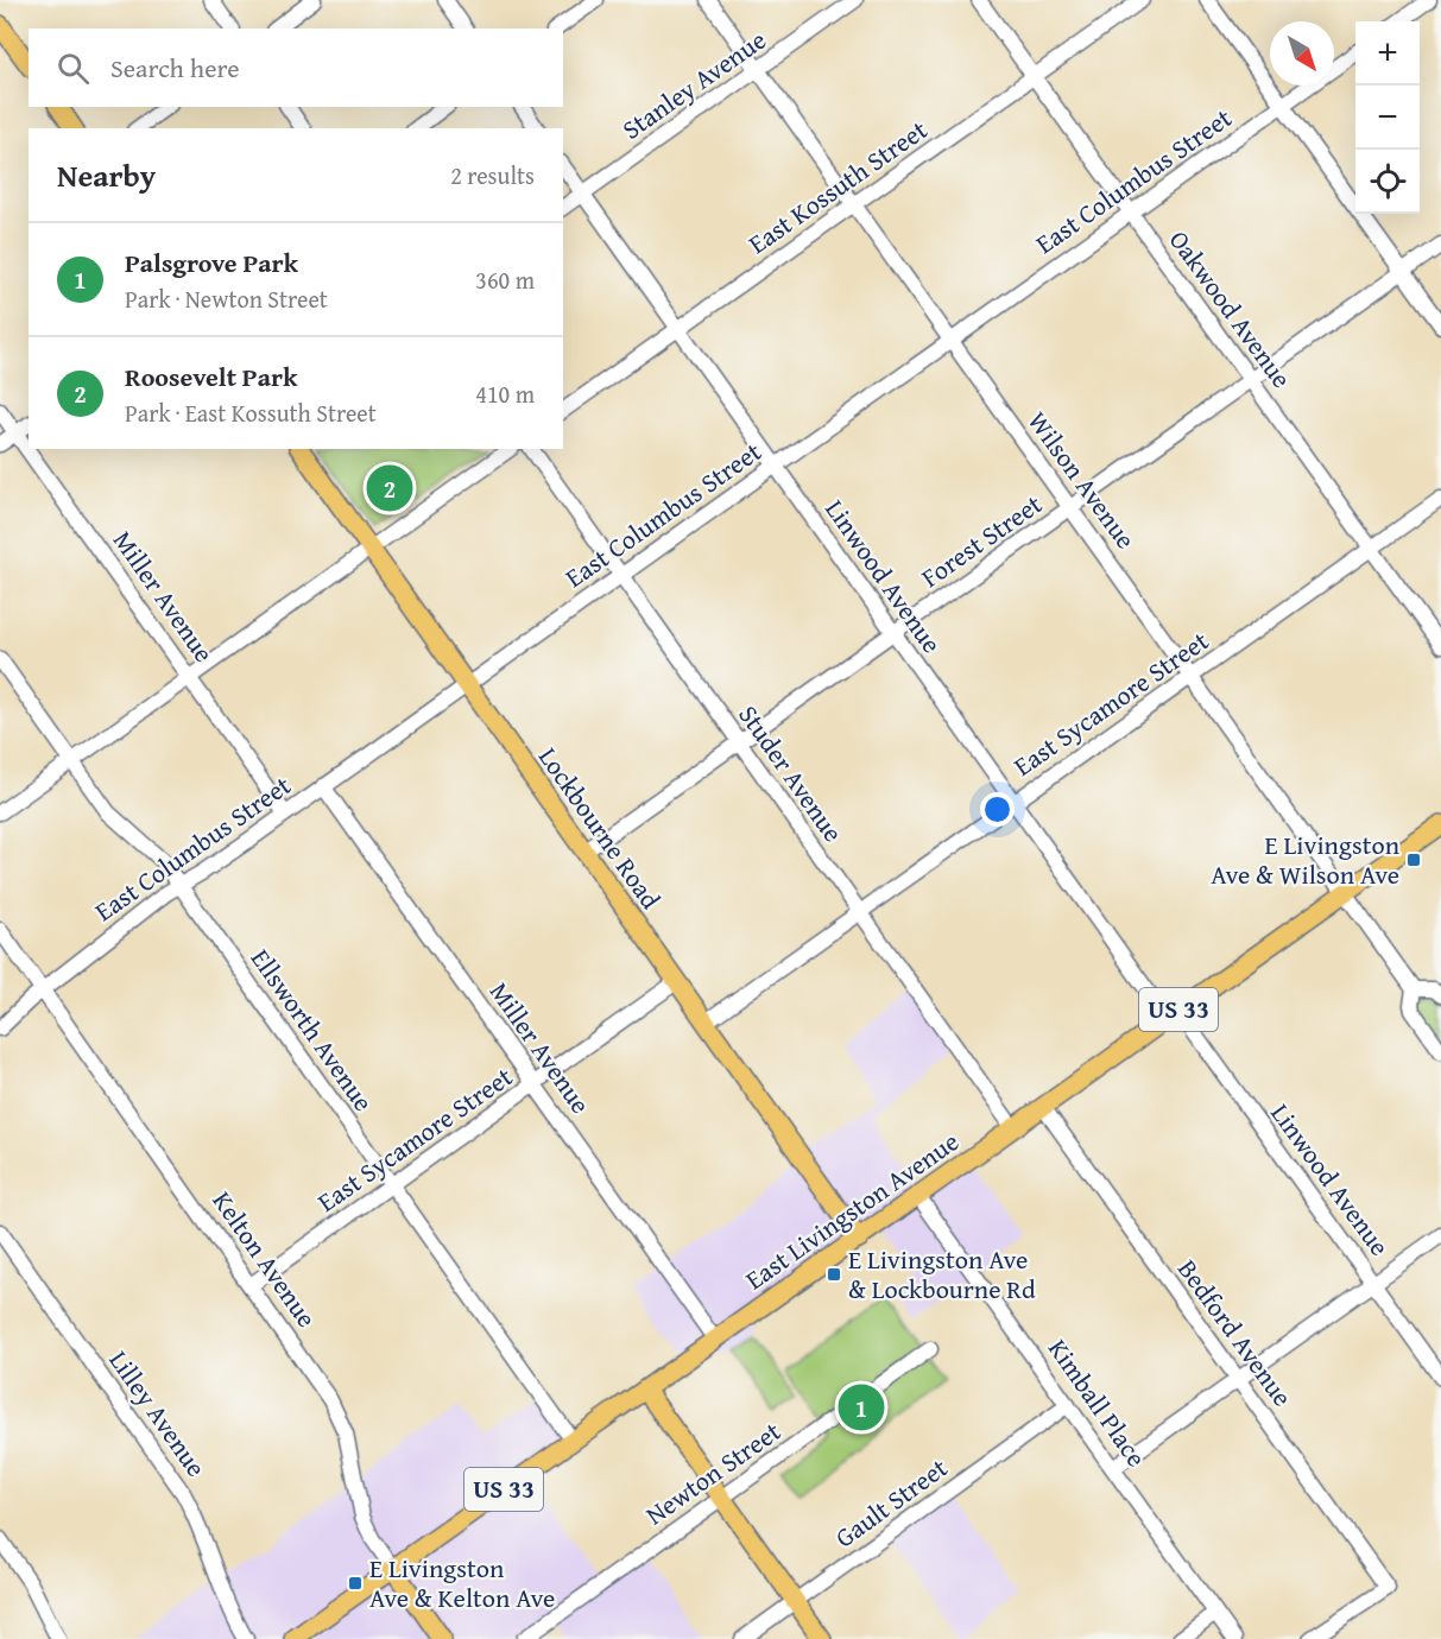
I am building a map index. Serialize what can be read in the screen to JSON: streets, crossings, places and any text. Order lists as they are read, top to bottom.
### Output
{
  "streets": {
    "main road": [
      "Lockbourne Road",
      "US 33",
      "East Livingston Avenue",
      "Kelton Avenue"
    ],
    "street": [
      "Stanley Avenue",
      "East Columbus Street",
      "East Kossuth Street",
      "Oakwood Avenue",
      "Wilson Avenue",
      "Forest Street",
      "Linwood Avenue",
      "Miller Avenue",
      "East Sycamore Street",
      "Studer Avenue",
      "Ellsworth Avenue",
      "Bedford Avenue",
      "Kimball Place",
      "Lilley Avenue",
      "Newton Street",
      "Gault Street"
    ]
  },
  "crossings": [
    ["Stanley Avenue", "Wilson Avenue"],
    ["Stanley Avenue", "Linwood Avenue"],
    ["East Columbus Street", "Oakwood Avenue"],
    ["East Columbus Street", "Wilson Avenue"],
    ["East Columbus Street", "Linwood Avenue"],
    ["East Columbus Street", "Miller Avenue"],
    ["East Columbus Street", "Studer Avenue"],
    ["East Columbus Street", "Lockbourne Road"],
    ["East Columbus Street", "Ellsworth Avenue"],
    ["East Columbus Street", "Kelton Avenue"],
    ["East Kossuth Street", "Oakwood Avenue"],
    ["East Kossuth Street", "Wilson Avenue"],
    ["East Kossuth Street", "Linwood Avenue"],
    ["Oakwood Avenue", "Forest Street"],
    ["Oakwood Avenue", "East Sycamore Street"],
    ["Wilson Avenue", "Forest Street"],
    ["Wilson Avenue", "East Sycamore Street"],
    ["Wilson Avenue", "East Livingston Avenue"],
    ["Forest Street", "Linwood Avenue"],
    ["Forest Street", "Studer Avenue"],
    ["Forest Street", "Lockbourne Road"],
    ["Linwood Avenue", "East Sycamore Street"],
    ["Linwood Avenue", "East Livingston Avenue"],
    ["Miller Avenue", "East Sycamore Street"],
    ["Miller Avenue", "East Livingston Avenue"],
    ["East Sycamore Street", "Studer Avenue"],
    ["East Sycamore Street", "Lockbourne Road"],
    ["East Sycamore Street", "Ellsworth Avenue"],
    ["East Sycamore Street", "Kelton Avenue"],
    ["Studer Avenue", "East Livingston Avenue"],
    ["Lockbourne Road", "East Livingston Avenue"],
    ["Ellsworth Avenue", "East Livingston Avenue"],
    ["East Livingston Avenue", "Kelton Avenue"],
    ["East Livingston Avenue", "Bedford Avenue"],
    ["East Livingston Avenue", "Kimball Place"],
    ["Kimball Place", "Gault Street"]
  ],
  "places": {
    "transit": ["E Livingston Ave & Wilson Ave", "E Livingston Ave & Lockbourne Rd", "E Livingston Ave & Kelton Ave"]
  },
  "north": "bottom right",
  "page": {
    "map_buttons": ["+", "−"],
    "search": "Search here",
    "heading": ["Nearby", "2 results"],
    "list": [
      {
        "mark": "1",
        "name": "Palsgrove Park",
        "note": "Park · Newton Street",
        "value": "360 m"
      },
      {
        "mark": "2",
        "name": "Roosevelt Park",
        "note": "Park · East Kossuth Street",
        "value": "410 m"
      }
    ],
    "pins": ["2", "1"]
  }
}
